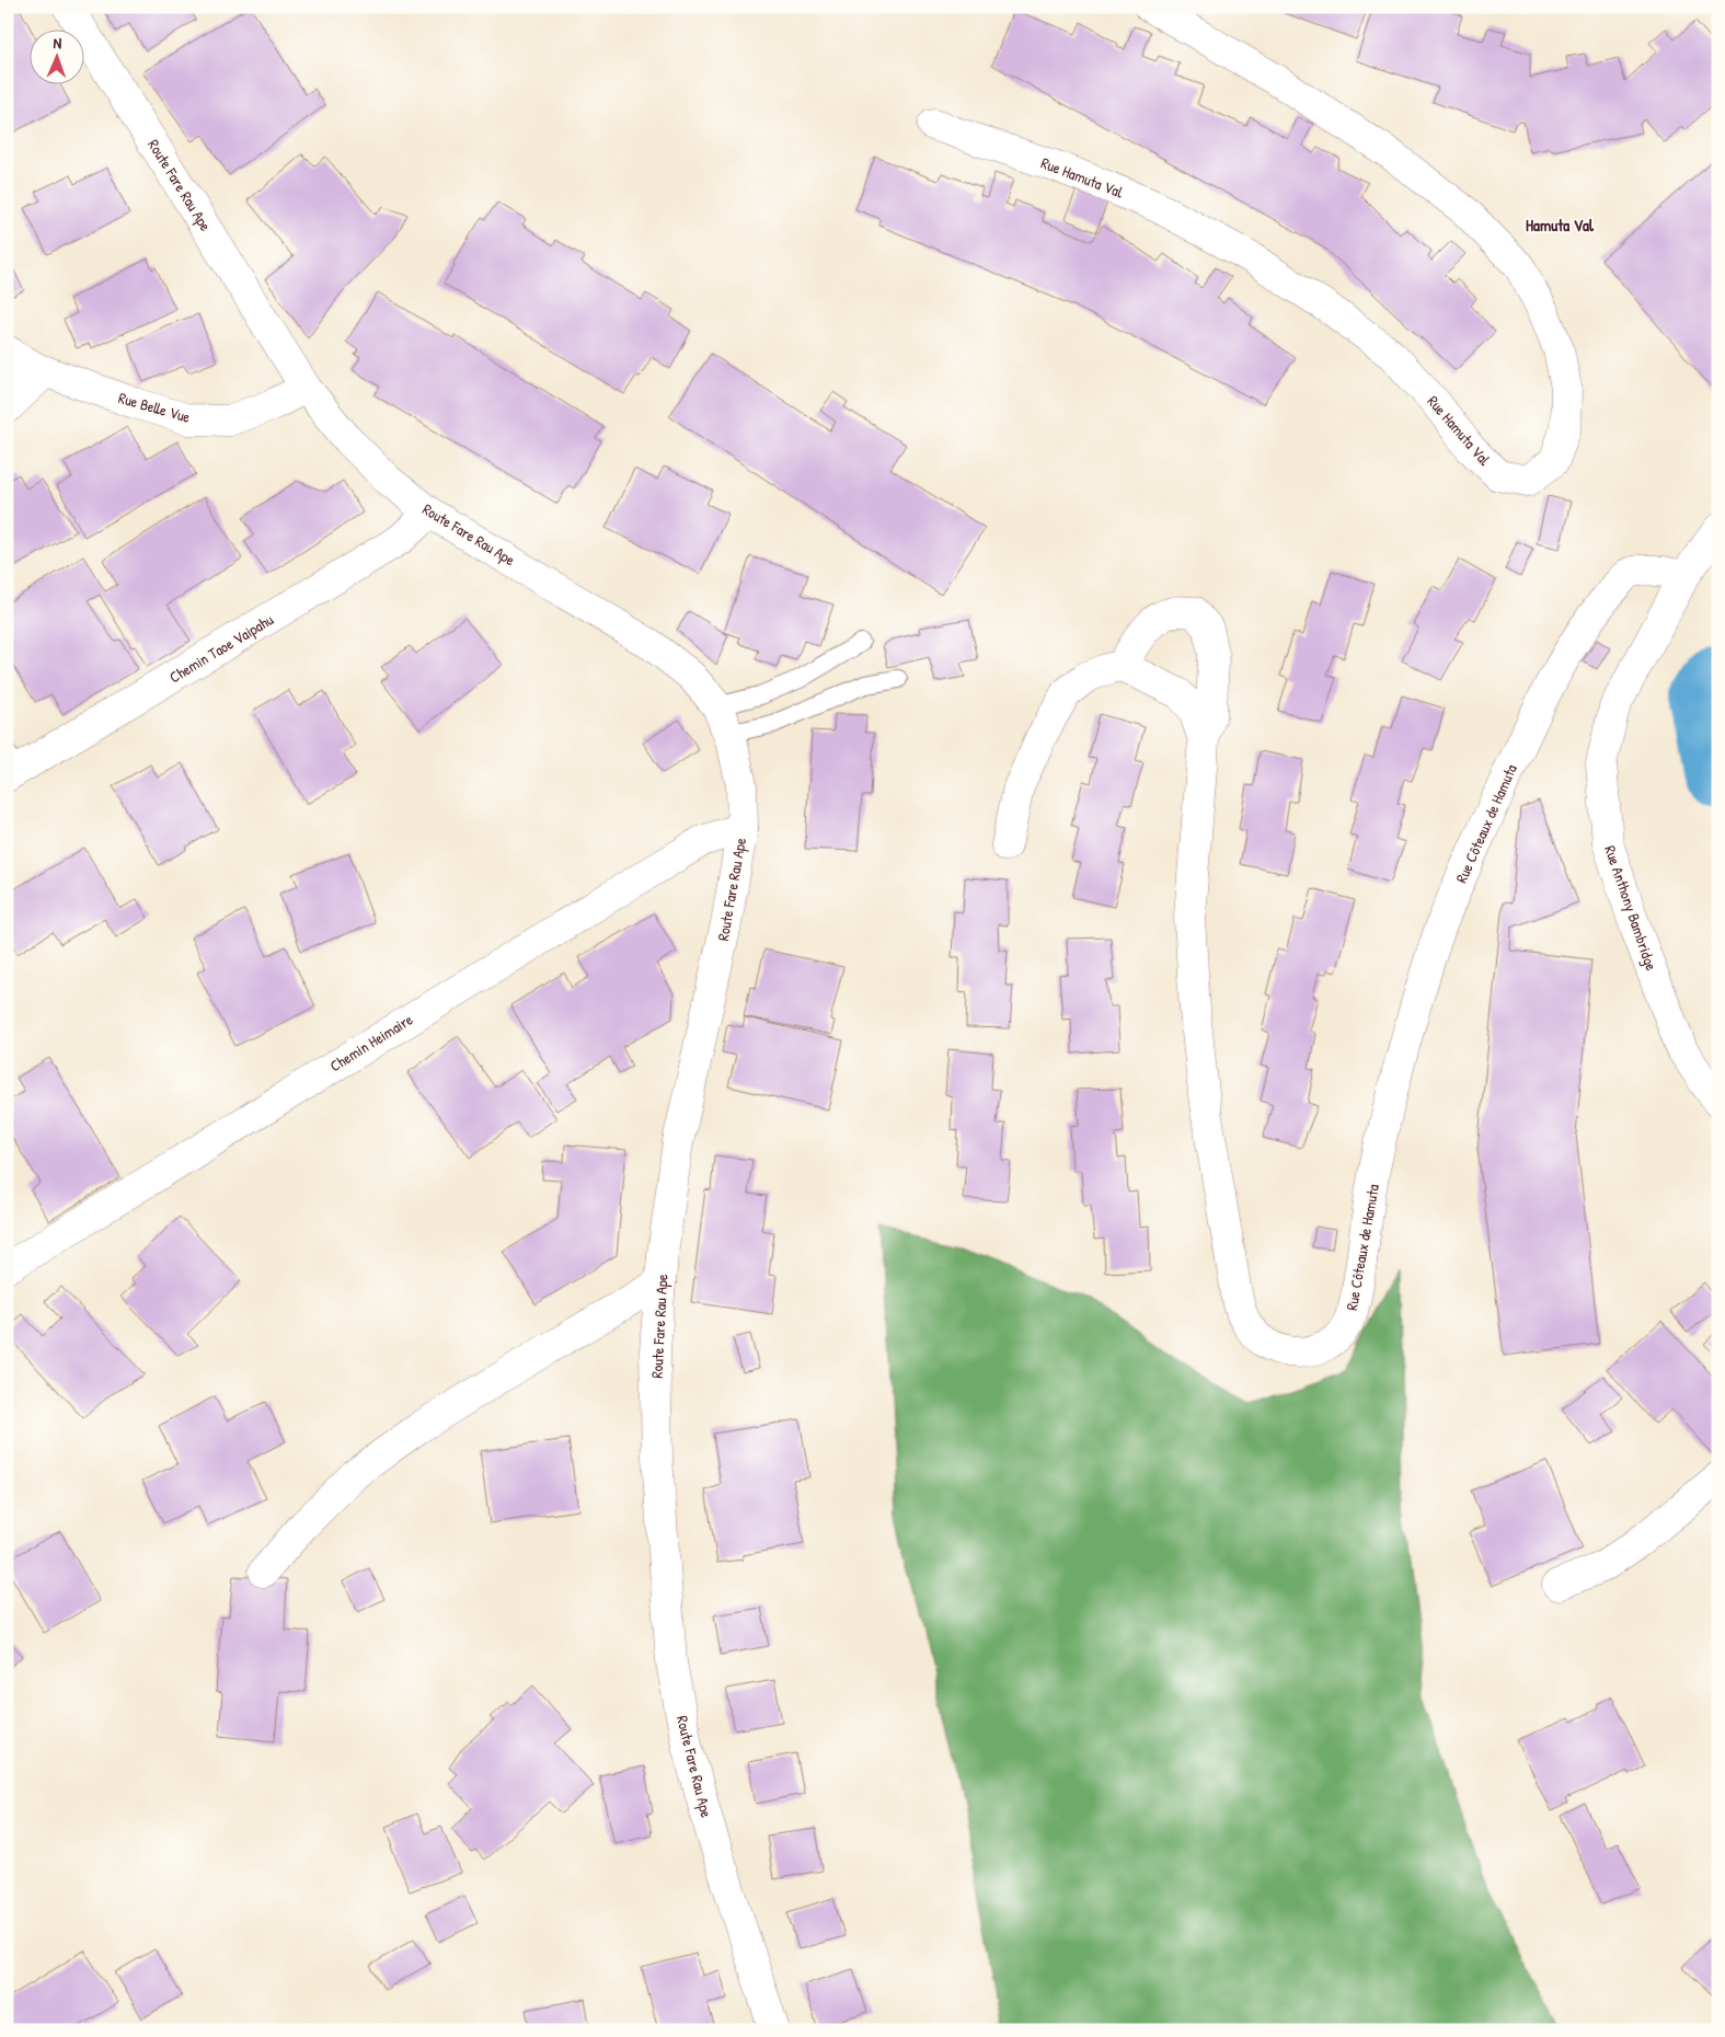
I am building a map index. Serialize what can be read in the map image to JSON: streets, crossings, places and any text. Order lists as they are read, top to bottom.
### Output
{
  "streets": {
    "street": [
      "Rue Hamuta Val",
      "Route Fare Rau Ape",
      "Rue Belle Vue",
      "Chemin Taoe Vaipahu",
      "Rue Côteaux de Hamuta",
      "Rue Anthony Bambridge",
      "Chemin Heimaire"
    ]
  },
  "crossings": [
    ["Route Fare Rau Ape", "Rue Belle Vue"],
    ["Route Fare Rau Ape", "Chemin Taoe Vaipahu"],
    ["Route Fare Rau Ape", "Chemin Heimaire"],
    ["Rue Côteaux de Hamuta", "Rue Anthony Bambridge"]
  ],
  "districts": ["Hamuta Val"],
  "north": "top"
}
